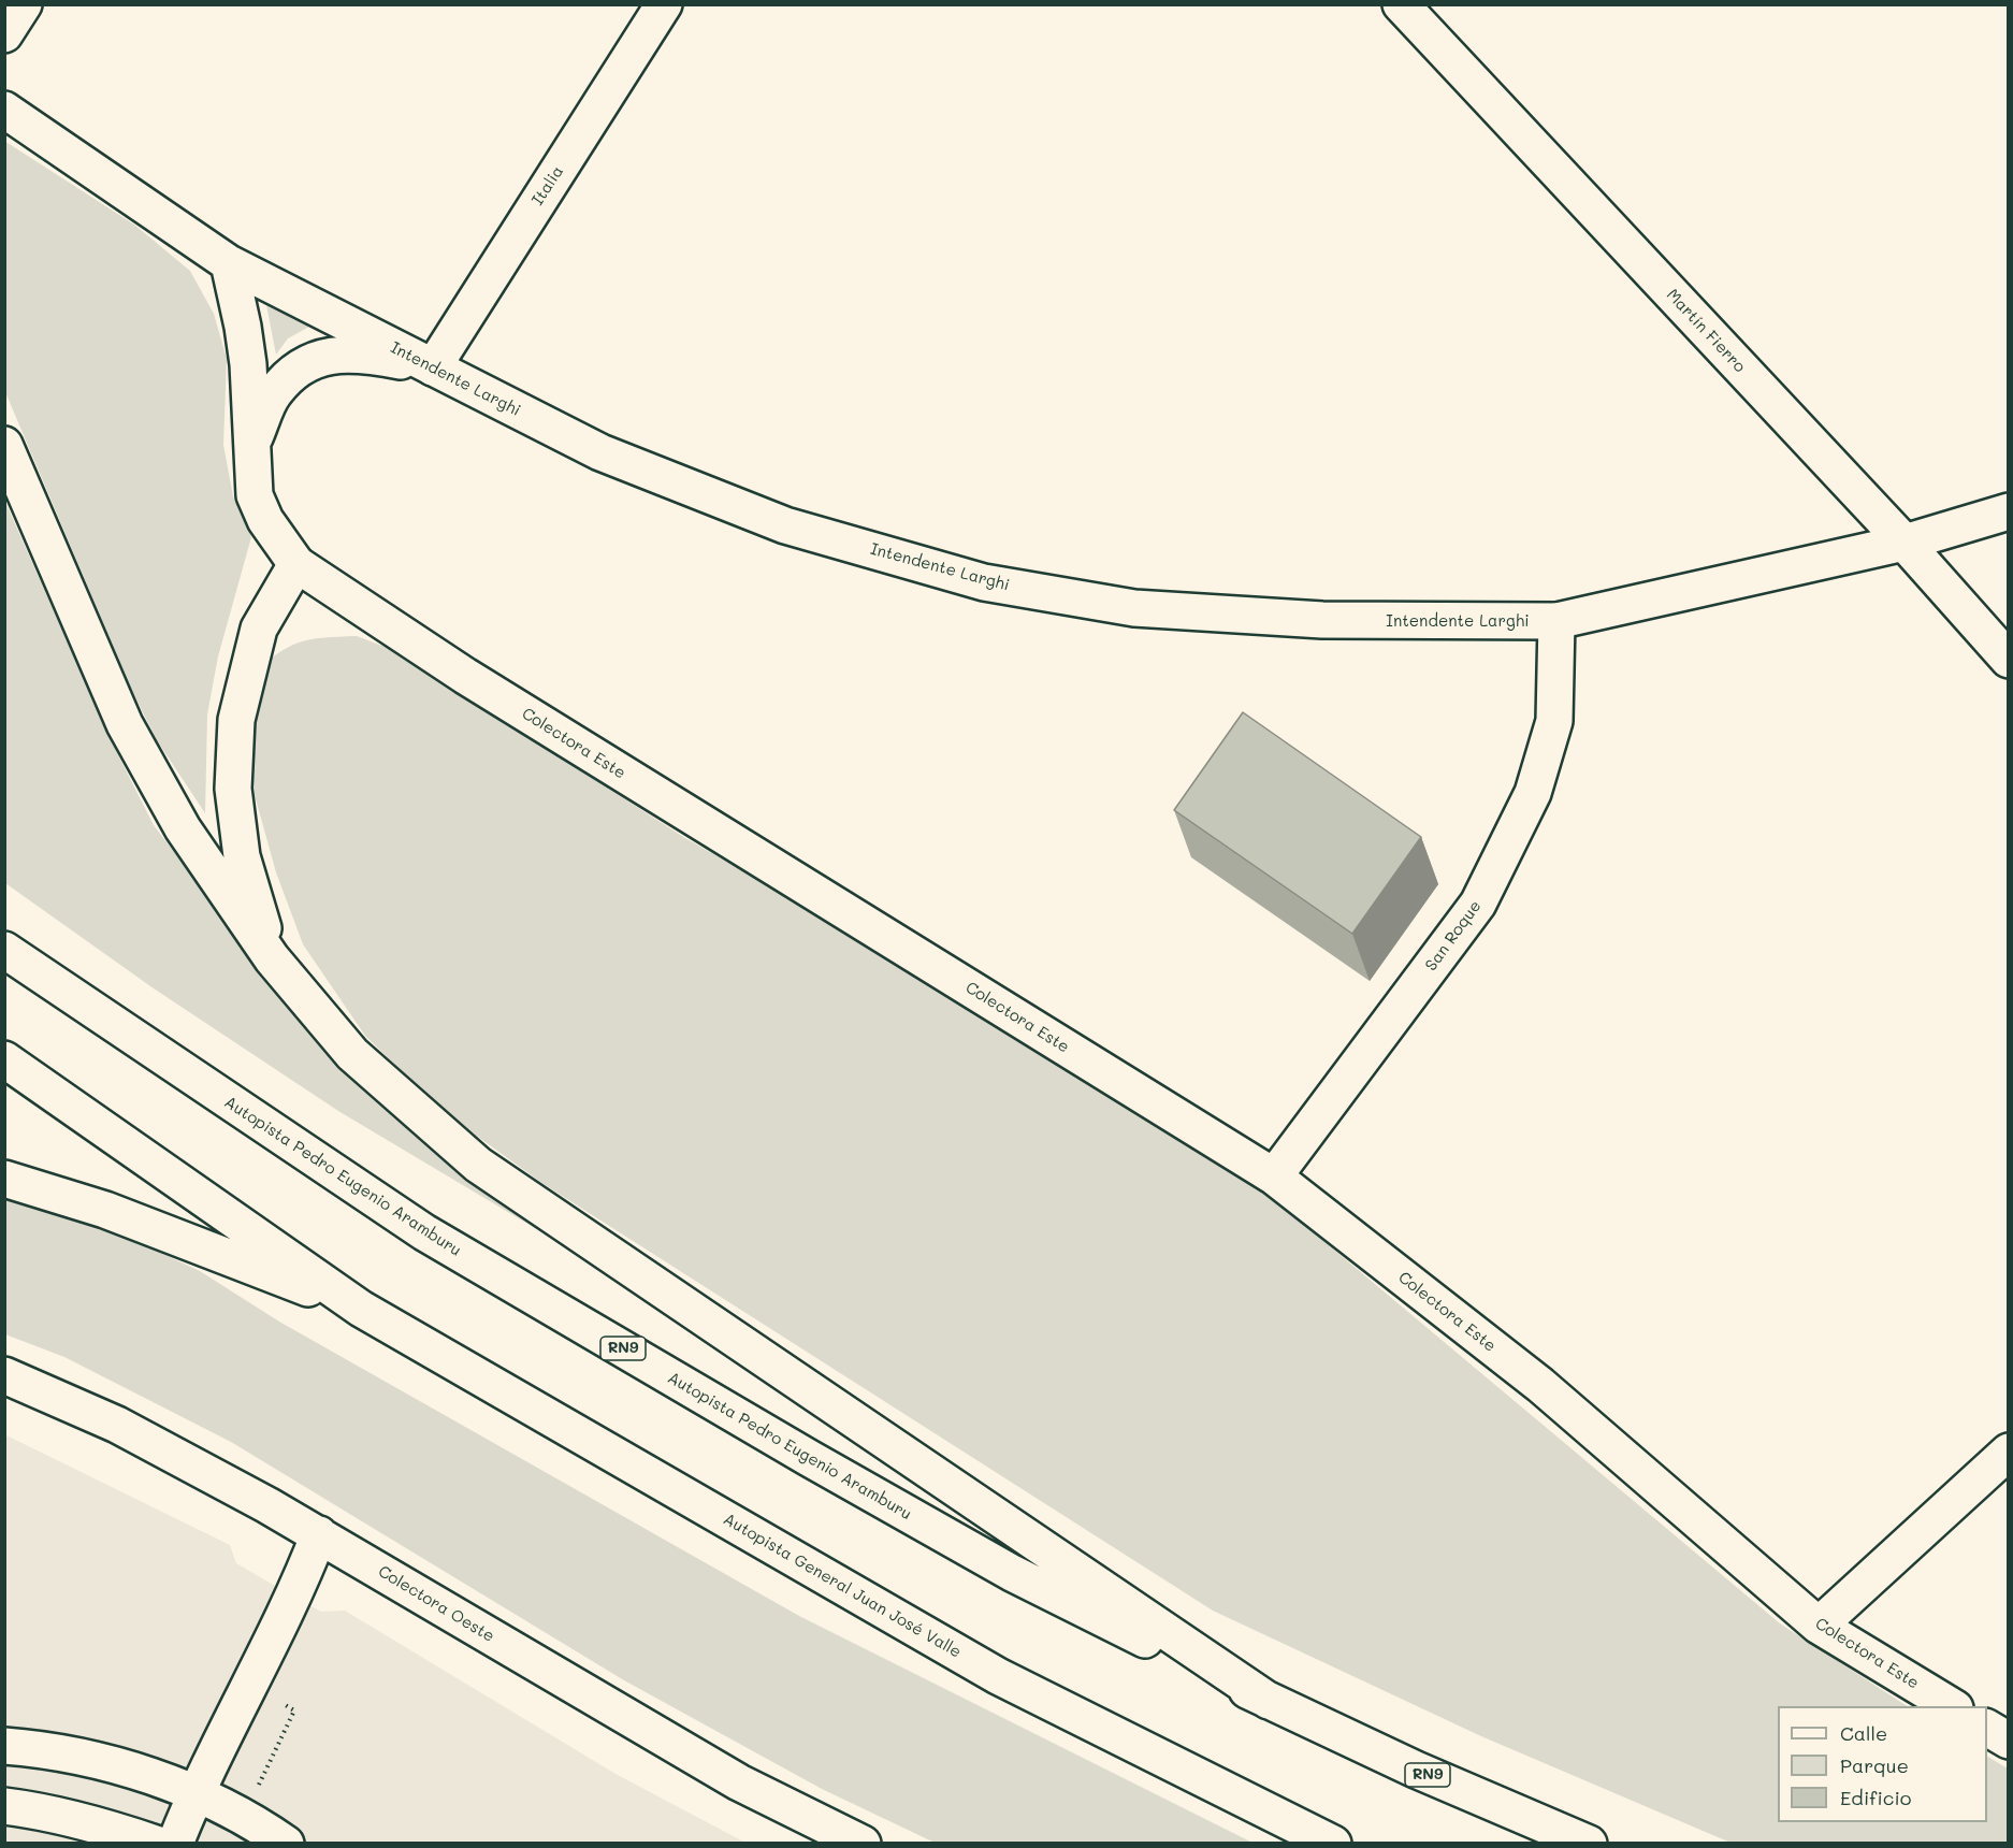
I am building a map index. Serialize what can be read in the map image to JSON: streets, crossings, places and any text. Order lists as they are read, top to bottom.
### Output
{
  "streets": {
    "main road": [
      "Italia",
      "Martín Fierro",
      "Intendente Larghi",
      "Colectora Este",
      "San Roque",
      "Autopista Pedro Eugenio Aramburu",
      "RN9",
      "Autopista General Juan José Valle",
      "Colectora Oeste"
    ]
  },
  "crossings": [
    ["Italia", "Intendente Larghi"],
    ["Martín Fierro", "Intendente Larghi"],
    ["Intendente Larghi", "Colectora Este"],
    ["Intendente Larghi", "San Roque"],
    ["Colectora Este", "San Roque"],
    ["Autopista Pedro Eugenio Aramburu", "RN9"]
  ],
  "legend": ["Calle", "Parque", "Edificio"]
}
